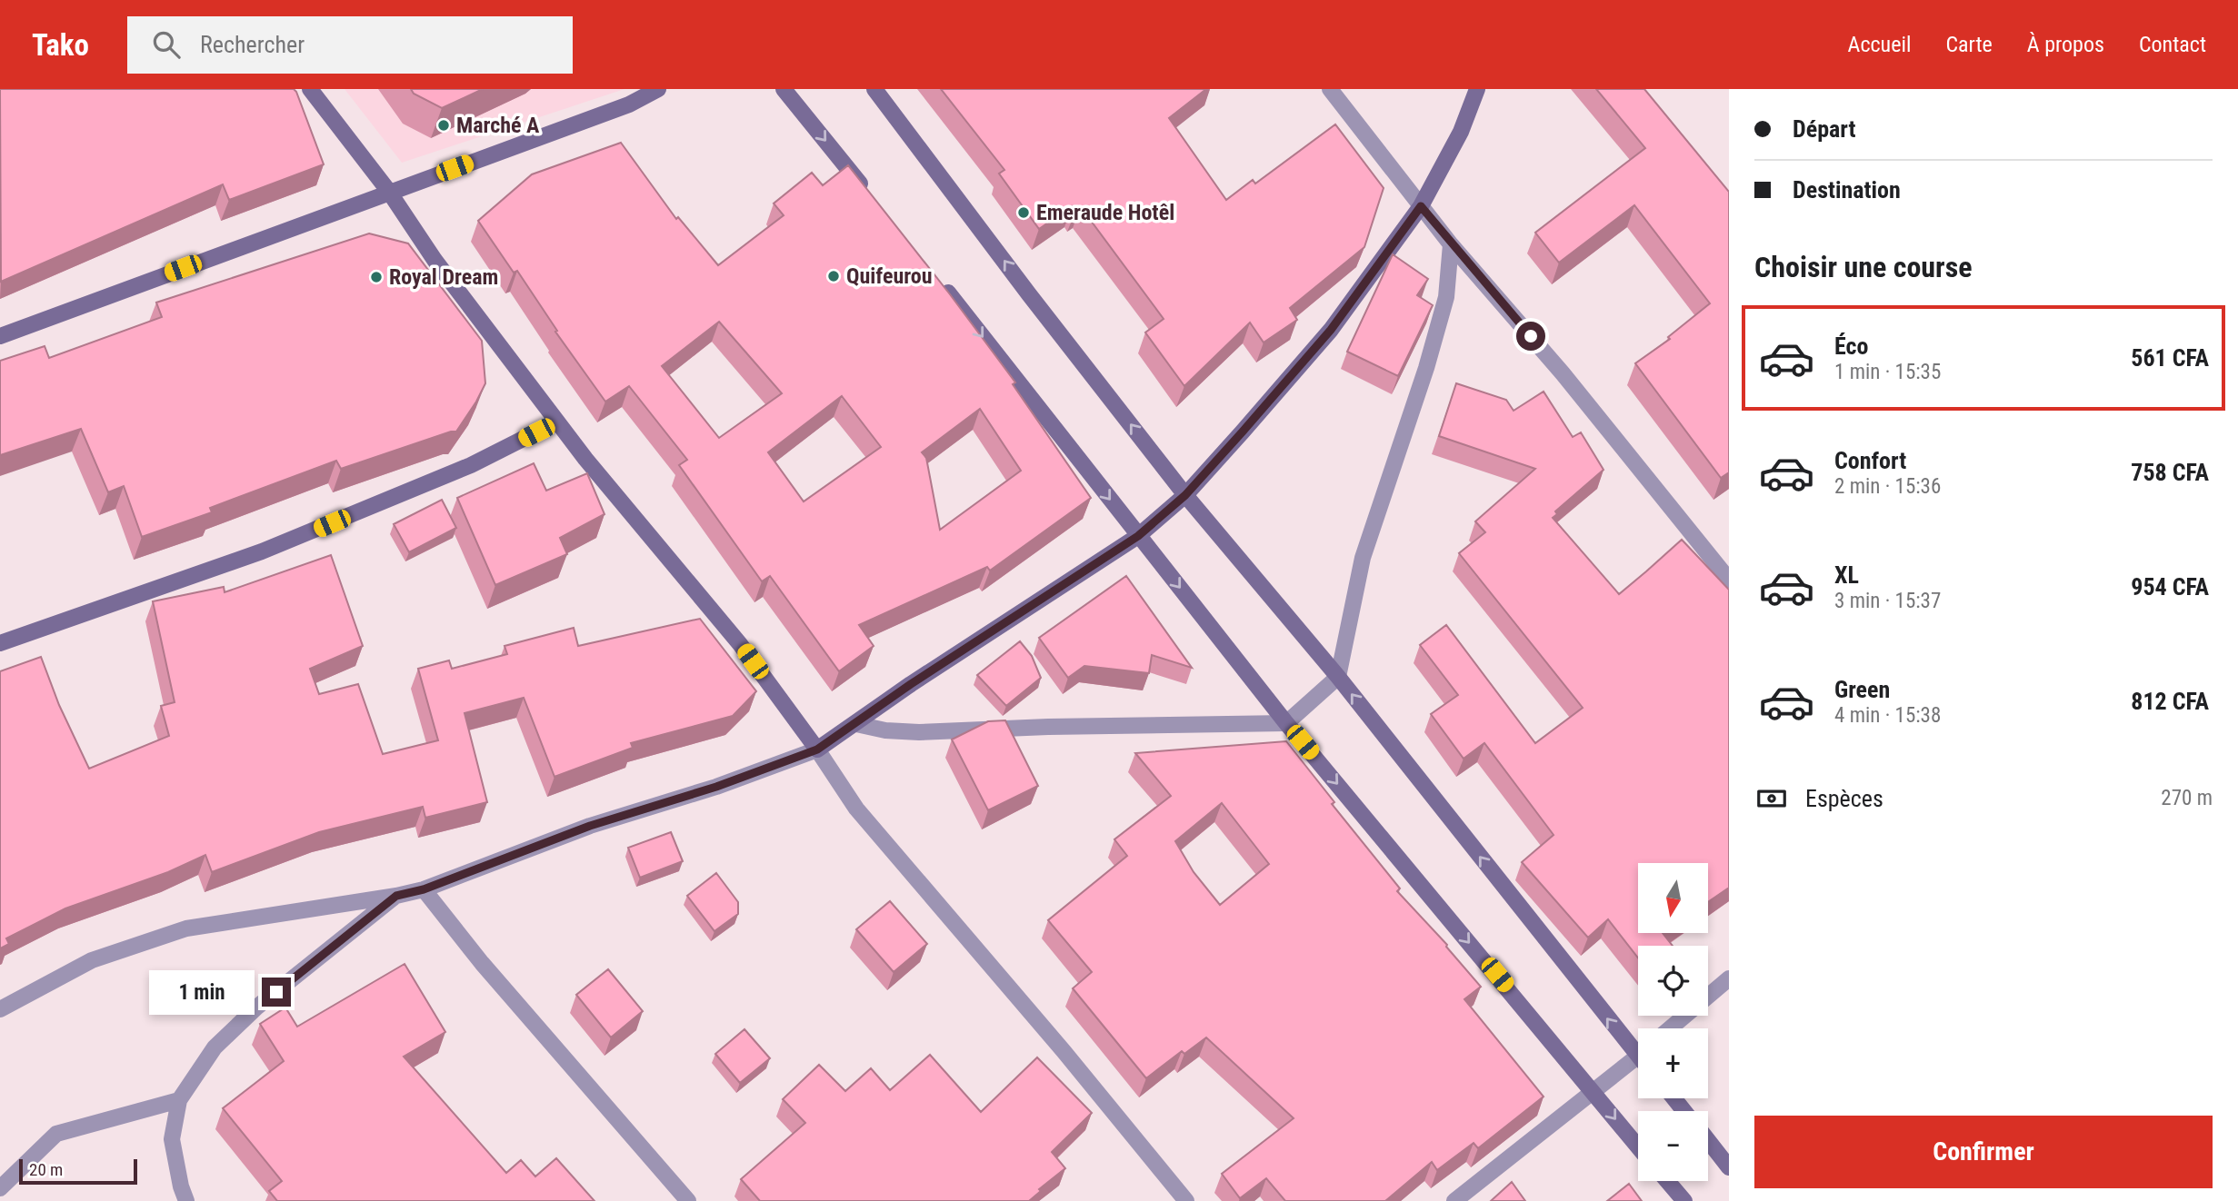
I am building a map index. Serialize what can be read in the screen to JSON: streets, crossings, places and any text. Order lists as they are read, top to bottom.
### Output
{
  "places": [
    "Marché A",
    "Emeraude Hotêl",
    "Quifeurou",
    "Royal Dream"
  ],
  "scale_bar": "20 m",
  "north": "bottom",
  "page": {
    "header": "Tako",
    "search": "Rechercher",
    "nav": [
      "Accueil",
      "Carte",
      "À propos",
      "Contact"
    ],
    "banner": ["Départ", "Destination"],
    "heading": "Choisir une course",
    "list": [
      {
        "name": "Éco",
        "note": "1 min · 15:35",
        "value": "561 CFA"
      },
      {
        "name": "Confort",
        "note": "2 min · 15:36",
        "value": "758 CFA"
      },
      {
        "name": "XL",
        "note": "3 min · 15:37",
        "value": "954 CFA"
      },
      {
        "name": "Green",
        "note": "4 min · 15:38",
        "value": "812 CFA"
      }
    ],
    "pay": ["Espèces", "270 m"],
    "map_buttons": ["+", "−"],
    "bubble": "1 min",
    "buttons": "Confirmer",
    "scale": "20 m"
  }
}
